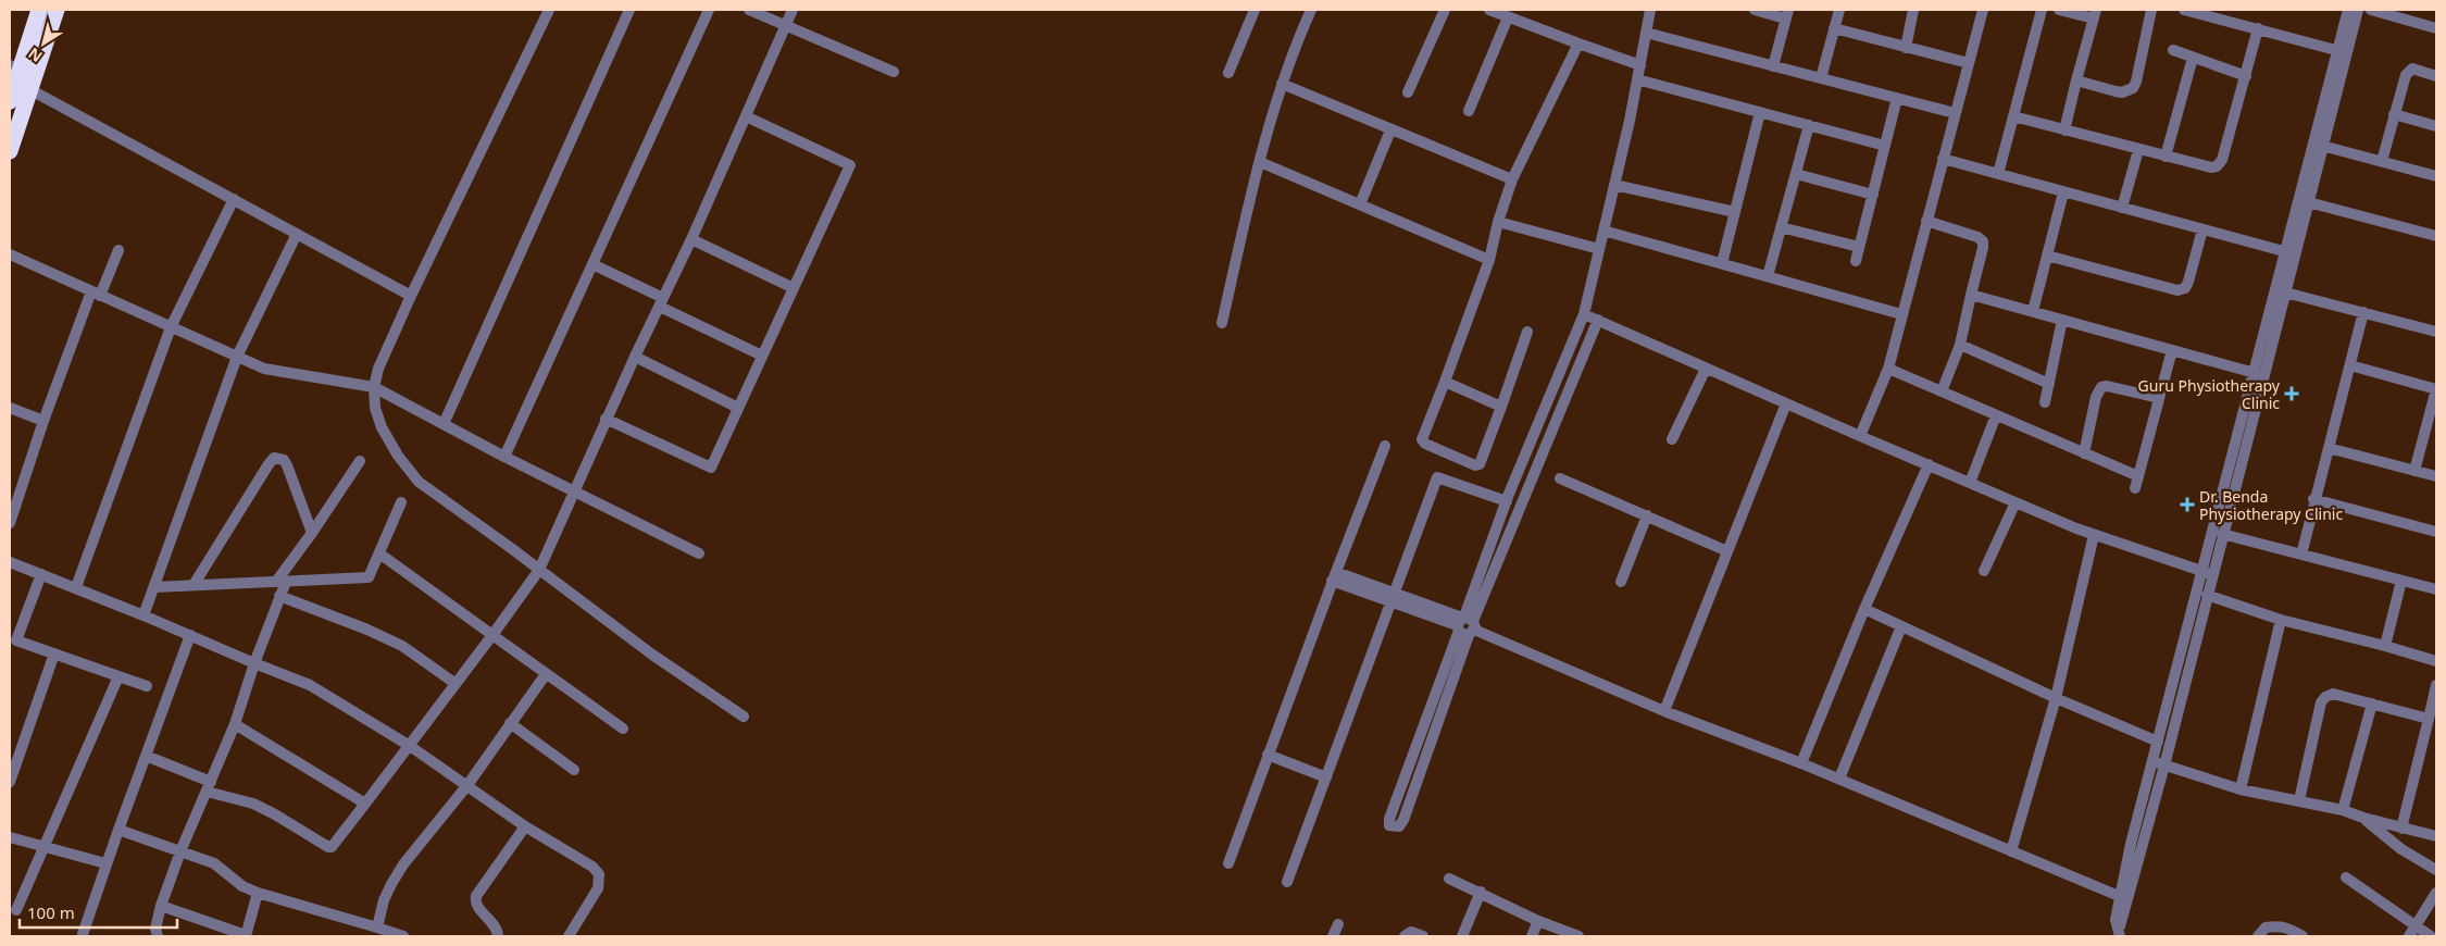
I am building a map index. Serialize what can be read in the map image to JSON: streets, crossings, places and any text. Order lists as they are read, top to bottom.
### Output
{
  "places": {
    "health": ["Guru Physiotherapy Clinic", "Dr. Benda Physiotherapy Clinic"]
  },
  "scale_bar": "100 m",
  "north": "bottom left"
}
